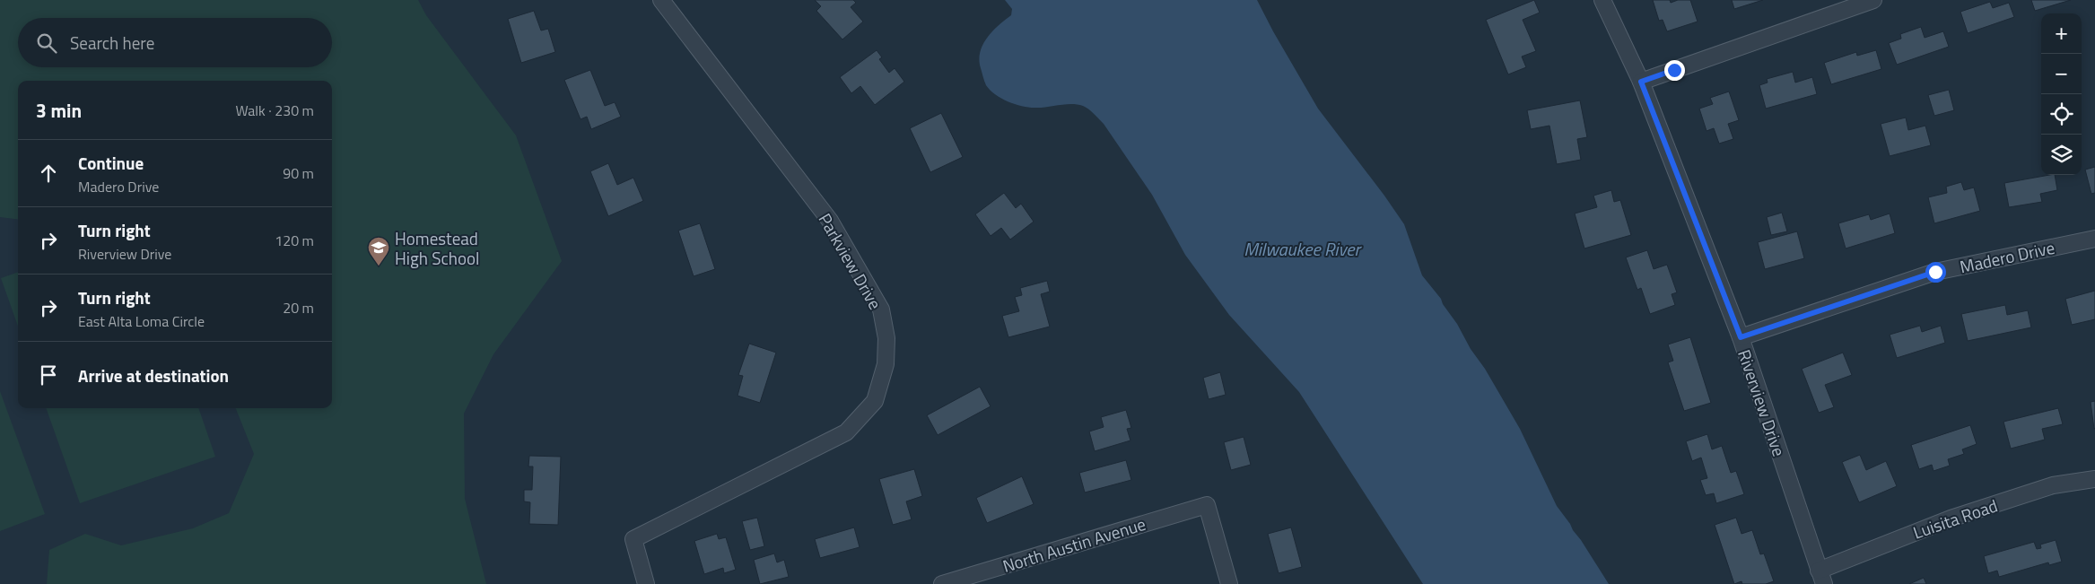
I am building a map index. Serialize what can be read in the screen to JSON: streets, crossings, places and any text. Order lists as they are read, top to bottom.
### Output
{
  "streets": {
    "street": [
      "Madero Drive",
      "Parkview Drive",
      "Riverview Drive",
      "Luisita Road",
      "North Austin Avenue"
    ]
  },
  "crossings": [
    ["Madero Drive", "Riverview Drive"],
    ["Riverview Drive", "Luisita Road"]
  ],
  "water": ["Milwaukee River"],
  "places": {
    "school or university": ["Homestead High School"]
  },
  "page": {
    "map_buttons": ["+", "−"],
    "search": "Search here",
    "heading": ["3 min", "Walk · 230 m"],
    "list": [
      ["Continue", "Madero Drive", "90 m"],
      ["Turn right", "Riverview Drive", "120 m"],
      ["Turn right", "East Alta Loma Circle", "20 m"],
      "Arrive at destination"
    ]
  }
}
